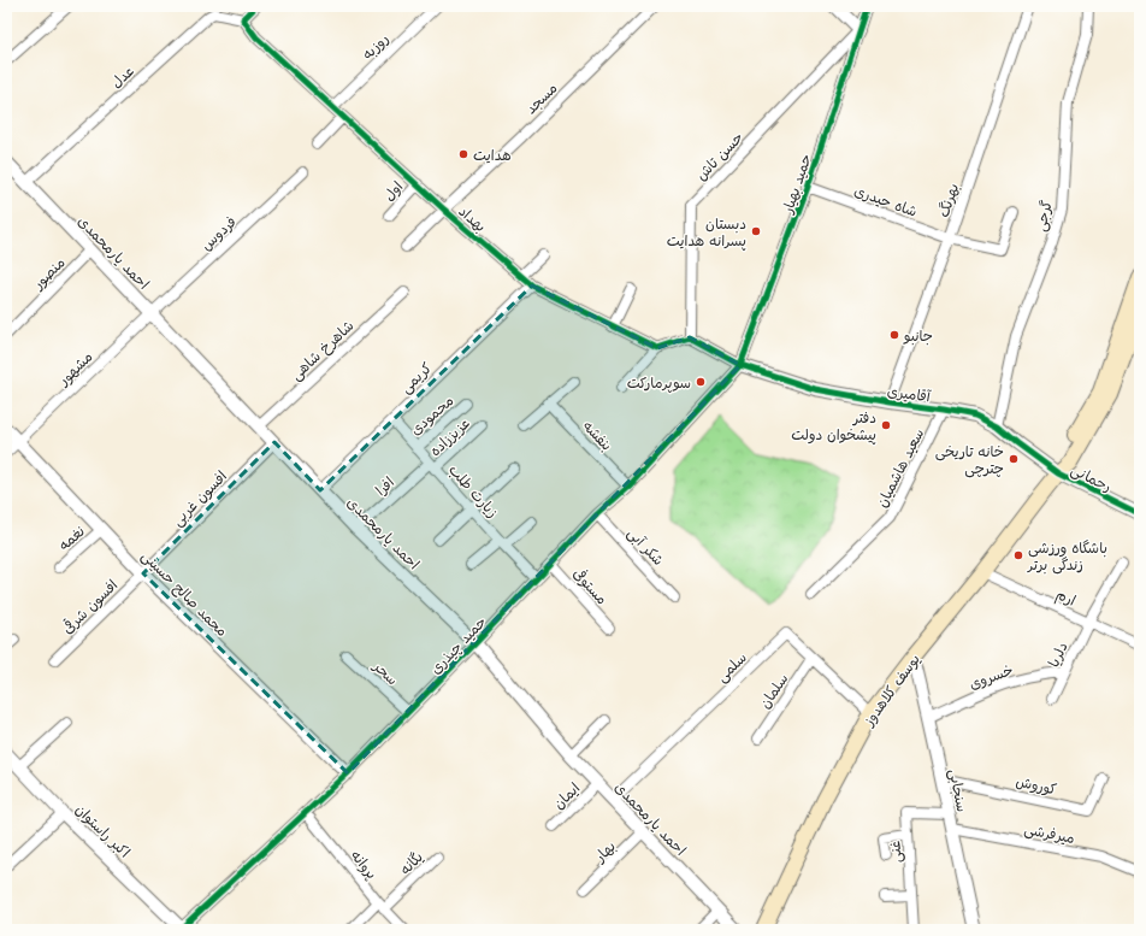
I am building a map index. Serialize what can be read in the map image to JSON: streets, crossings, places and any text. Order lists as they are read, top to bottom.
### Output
{
  "streets": {
    "main road": ["یوسف کلاهدوز"],
    "street": [
      "روزبه",
      "عدل",
      "مسجد",
      "حسن تاش",
      "حمید بهیار",
      "اول",
      "شاه حیدری",
      "بهرنگ",
      "گرجی",
      "بهداد",
      "فردوس",
      "احمد یارمحمدی",
      "منصور",
      "شاهرخ شاهی",
      "مشهور",
      "کریمی",
      "آقامیری",
      "محمودی",
      "بنفشه",
      "عزیززاده",
      "سعید هاشمیان",
      "رحمانی",
      "افرا",
      "زیارت طلب",
      "افسون غربی",
      "نغمه",
      "شکر آبی",
      "مستوفی",
      "محمد صالح حسینی",
      "ارم",
      "افسون شرقی",
      "حمید چیذری",
      "دلریا",
      "سلمی",
      "سحر",
      "خسروی",
      "سلمان",
      "کوروش",
      "سنجابی",
      "ایمان",
      "اکبر راستوان",
      "میرفرشی",
      "بهار",
      "غنی",
      "یگانه",
      "پروانه"
    ]
  },
  "crossings": [
    ["روزبه", "بهداد"],
    ["عدل", "بهداد"],
    ["عدل", "احمد یارمحمدی"],
    ["مسجد", "بهداد"],
    ["حسن تاش", "حمید بهیار"],
    ["حمید بهیار", "شاه حیدری"],
    ["حمید بهیار", "آقامیری"],
    ["حمید بهیار", "حمید چیذری"],
    ["اول", "بهداد"],
    ["شاه حیدری", "بهرنگ"],
    ["بهرنگ", "آقامیری"],
    ["گرجی", "آقامیری"],
    ["بهداد", "کریمی"],
    ["فردوس", "احمد یارمحمدی"],
    ["فردوس", "مشهور"],
    ["احمد یارمحمدی", "منصور"],
    ["احمد یارمحمدی", "شاهرخ شاهی"],
    ["احمد یارمحمدی", "مشهور"],
    ["احمد یارمحمدی", "کریمی"],
    ["احمد یارمحمدی", "افرا"],
    ["احمد یارمحمدی", "افسون غربی"],
    ["احمد یارمحمدی", "حمید چیذری"],
    ["احمد یارمحمدی", "سلمی"],
    ["احمد یارمحمدی", "ایمان"],
    ["احمد یارمحمدی", "بهار"],
    ["مشهور", "محمد صالح حسینی"],
    ["کریمی", "زیارت طلب"],
    ["آقامیری", "سعید هاشمیان"],
    ["آقامیری", "رحمانی"],
    ["آقامیری", "حمید چیذری"],
    ["آقامیری", "یوسف کلاهدوز"],
    ["محمودی", "زیارت طلب"],
    ["بنفشه", "حمید چیذری"],
    ["عزیززاده", "افرا"],
    ["عزیززاده", "زیارت طلب"],
    ["رحمانی", "یوسف کلاهدوز"],
    ["افرا", "زیارت طلب"],
    ["زیارت طلب", "حمید چیذری"],
    ["افسون غربی", "محمد صالح حسینی"],
    ["افسون غربی", "افسون شرقی"],
    ["نغمه", "محمد صالح حسینی"],
    ["شکر آبی", "حمید چیذری"],
    ["مستوفی", "حمید چیذری"],
    ["محمد صالح حسینی", "افسون شرقی"],
    ["محمد صالح حسینی", "حمید چیذری"],
    ["ارم", "دلریا"],
    ["ارم", "یوسف کلاهدوز"],
    ["حمید چیذری", "سحر"],
    ["حمید چیذری", "اکبر راستوان"],
    ["حمید چیذری", "پروانه"],
    ["دلریا", "خسروی"],
    ["سلمی", "یوسف کلاهدوز"],
    ["سلمی", "سلمان"],
    ["خسروی", "سنجابی"],
    ["یوسف کلاهدوز", "سنجابی"],
    ["کوروش", "سنجابی"],
    ["سنجابی", "میرفرشی"],
    ["سنجابی", "غنی"],
    ["یگانه", "پروانه"]
  ],
  "places": [
    "هدایت",
    "دبستان پسرانه هدایت",
    "جانبو",
    "سوپرمارکت",
    "دفتر پیشخوان دولت",
    "خانه تاریخی چترچی",
    "باشگاه ورزشی زندگی برتر"
  ]
}
